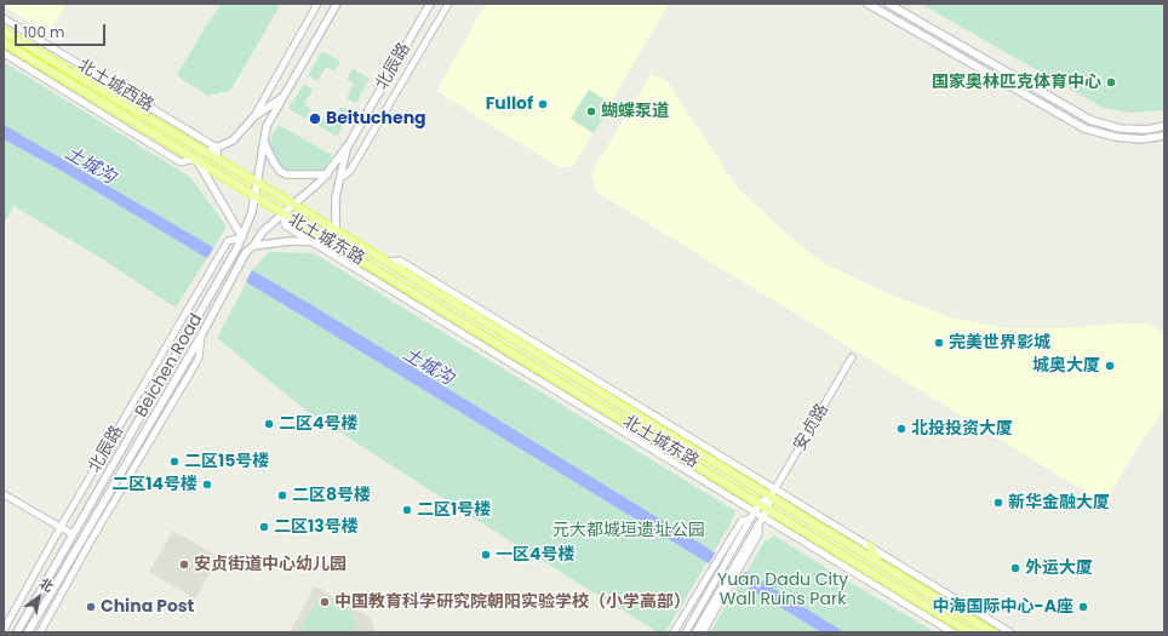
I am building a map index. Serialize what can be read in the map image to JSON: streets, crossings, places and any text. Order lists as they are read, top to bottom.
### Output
{
  "streets": {
    "main road": [
      "北辰路",
      "北土城西路",
      "北土城东路",
      "Beichen Road"
    ],
    "street": ["安贞路"]
  },
  "crossings": [
    ["北辰路", "北土城东路"],
    ["北辰路", "Beichen Road"],
    ["北土城西路", "北土城东路"],
    ["北土城东路", "安贞路"]
  ],
  "water": ["土城沟"],
  "parks": ["元大都城垣遗址公园", "Yuan Dadu City Wall Ruins Park"],
  "places": [
    "国家奥林匹克体育中心",
    "Fullof",
    "蝴蝶泵道",
    "Beitucheng",
    "完美世界影城",
    "城奥大厦",
    "二区4号楼",
    "北投投资大厦",
    "二区15号楼",
    "二区14号楼",
    "二区8号楼",
    "新华金融大厦",
    "二区1号楼",
    "二区13号楼",
    "一区4号楼",
    "安贞街道中心幼儿园",
    "外运大厦",
    "中国教育科学研究院朝阳实验学校（小学高部）",
    "China Post",
    "中海国际中心-A座"
  ],
  "scale_bar": "100 m",
  "north": "top right"
}
